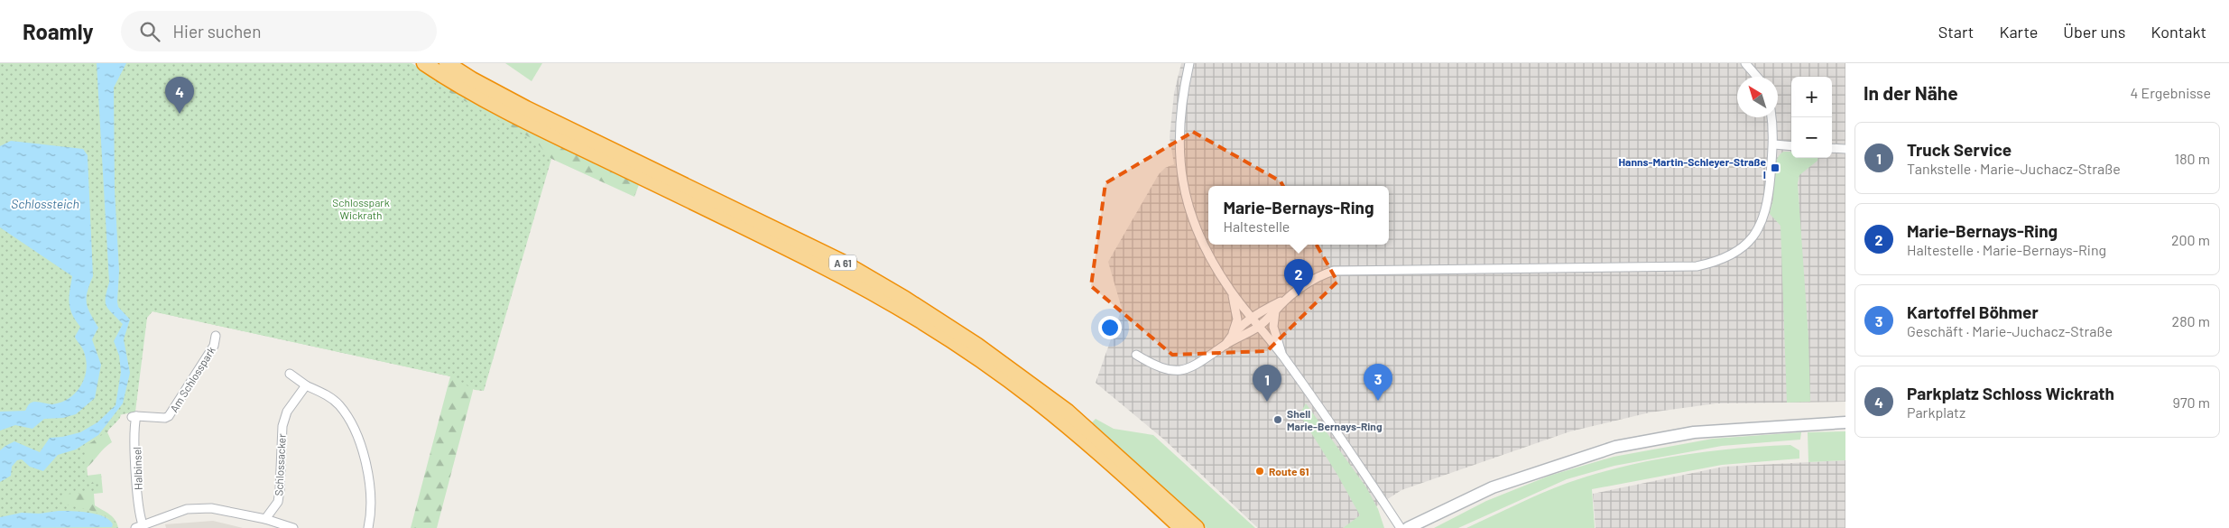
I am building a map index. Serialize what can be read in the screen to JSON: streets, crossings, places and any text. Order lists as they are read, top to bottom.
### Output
{
  "streets": {
    "highway": ["A 61"],
    "street": ["Am Schlosspark", "Schlossacker", "Halbinsel"]
  },
  "crossings": [
    ["Am Schlosspark", "Halbinsel"]
  ],
  "water": ["Schlossteich"],
  "parks": ["Schlosspark Wickrath"],
  "places": {
    "transit": ["Hanns-Martin-Schleyer-Straße I"],
    "other": ["Shell Marie-Bernays-Ring", "Route 61"]
  },
  "north": "top left",
  "page": {
    "header": "Roamly",
    "search": "Hier suchen",
    "nav": [
      "Start",
      "Karte",
      "Über uns",
      "Kontakt"
    ],
    "heading": ["In der Nähe", "4 Ergebnisse"],
    "map_buttons": ["+", "−"],
    "pins": [
      "4",
      "2",
      "3",
      "1"
    ],
    "list": [
      {
        "mark": "1",
        "name": "Truck Service",
        "note": "Tankstelle · Marie-Juchacz-Straße",
        "value": "180 m"
      },
      {
        "mark": "2",
        "name": "Marie-Bernays-Ring",
        "note": "Haltestelle · Marie-Bernays-Ring",
        "value": "200 m"
      },
      {
        "mark": "3",
        "name": "Kartoffel Böhmer",
        "note": "Geschäft · Marie-Juchacz-Straße",
        "value": "280 m"
      },
      {
        "mark": "4",
        "name": "Parkplatz Schloss Wickrath",
        "note": "Parkplatz",
        "value": "970 m"
      }
    ],
    "popup": ["Marie-Bernays-Ring", "Haltestelle"]
  }
}
